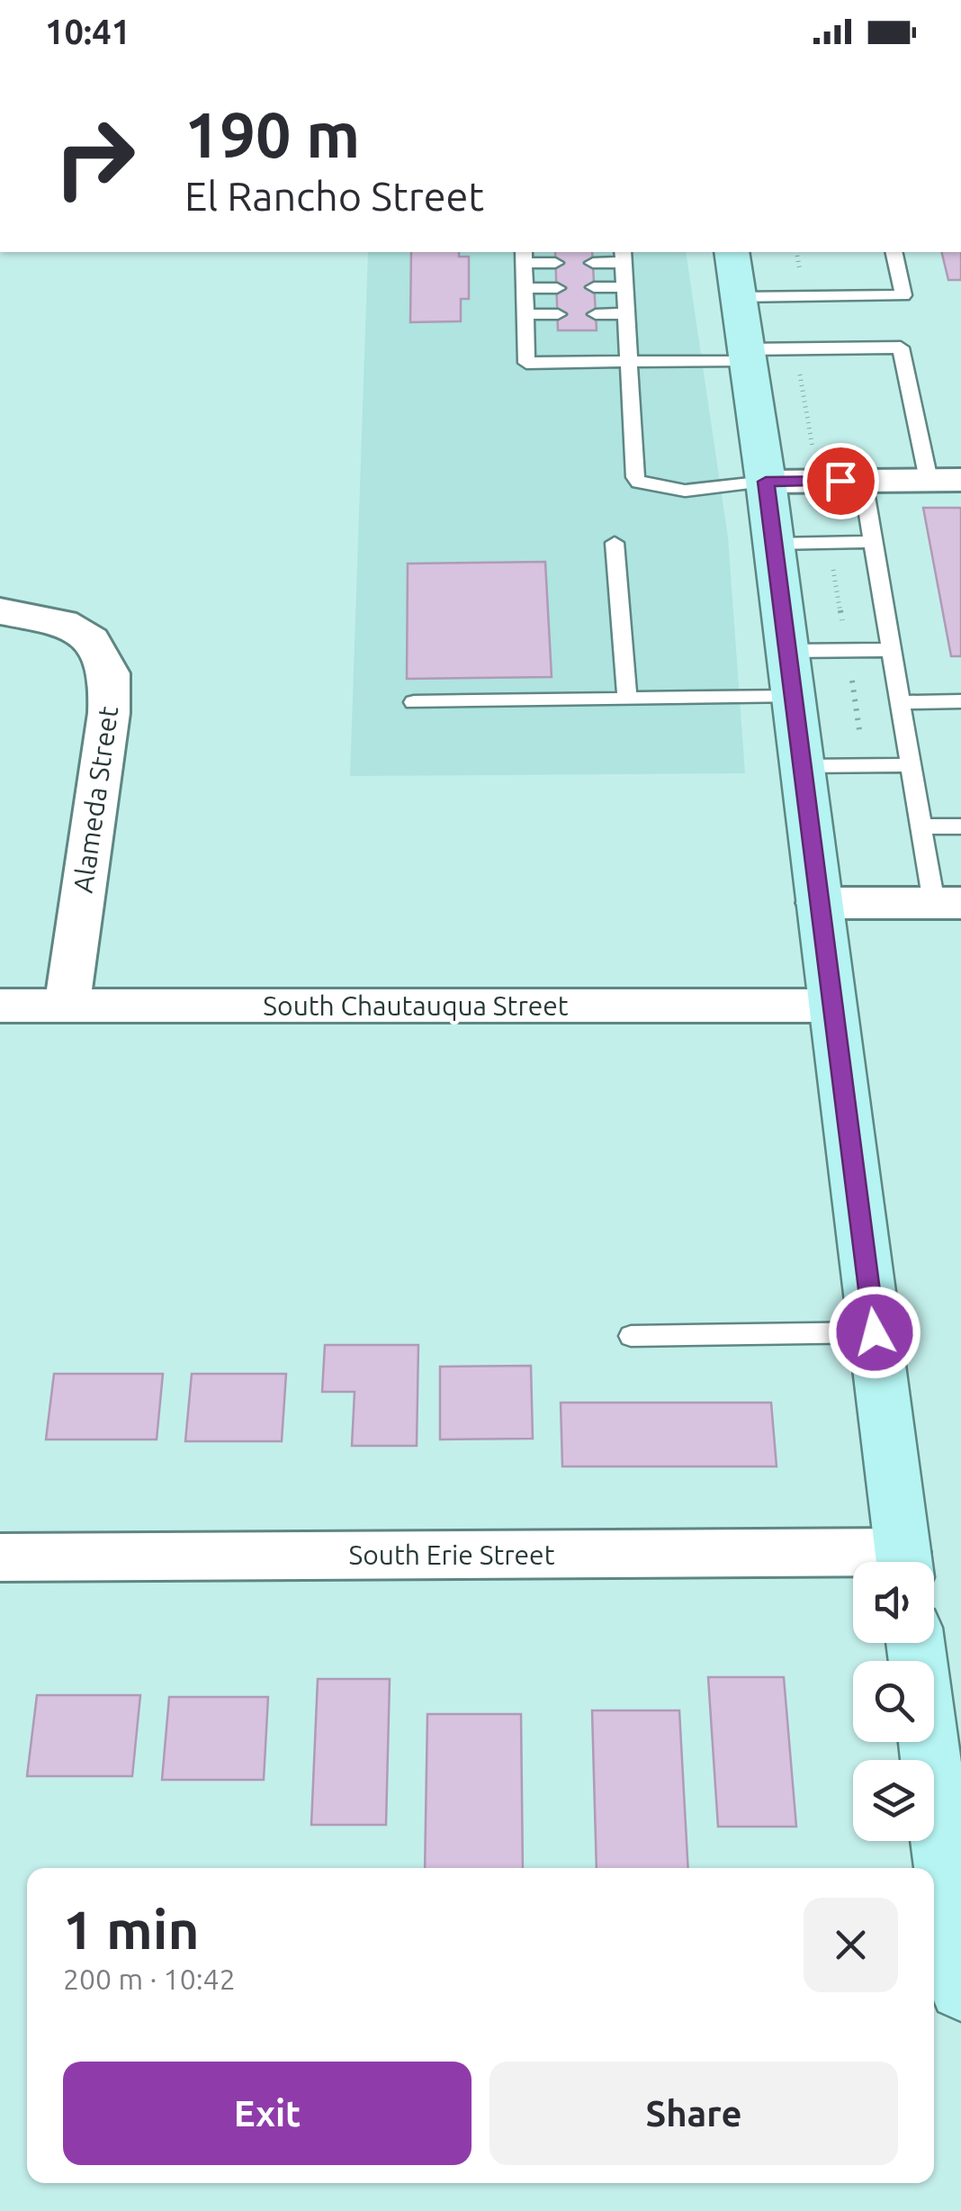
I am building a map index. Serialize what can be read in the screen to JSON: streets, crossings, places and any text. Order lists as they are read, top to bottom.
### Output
{
  "streets": {
    "street": ["Alameda Street", "South Chautauqua Street", "South Erie Street"]
  },
  "crossings": [
    ["Alameda Street", "South Chautauqua Street"]
  ],
  "page": {
    "status": "10:41",
    "turn": ["190 m", "El Rancho Street"],
    "heading": ["1 min", "200 m · 10:42"],
    "buttons": ["Exit", "Share"]
  }
}
